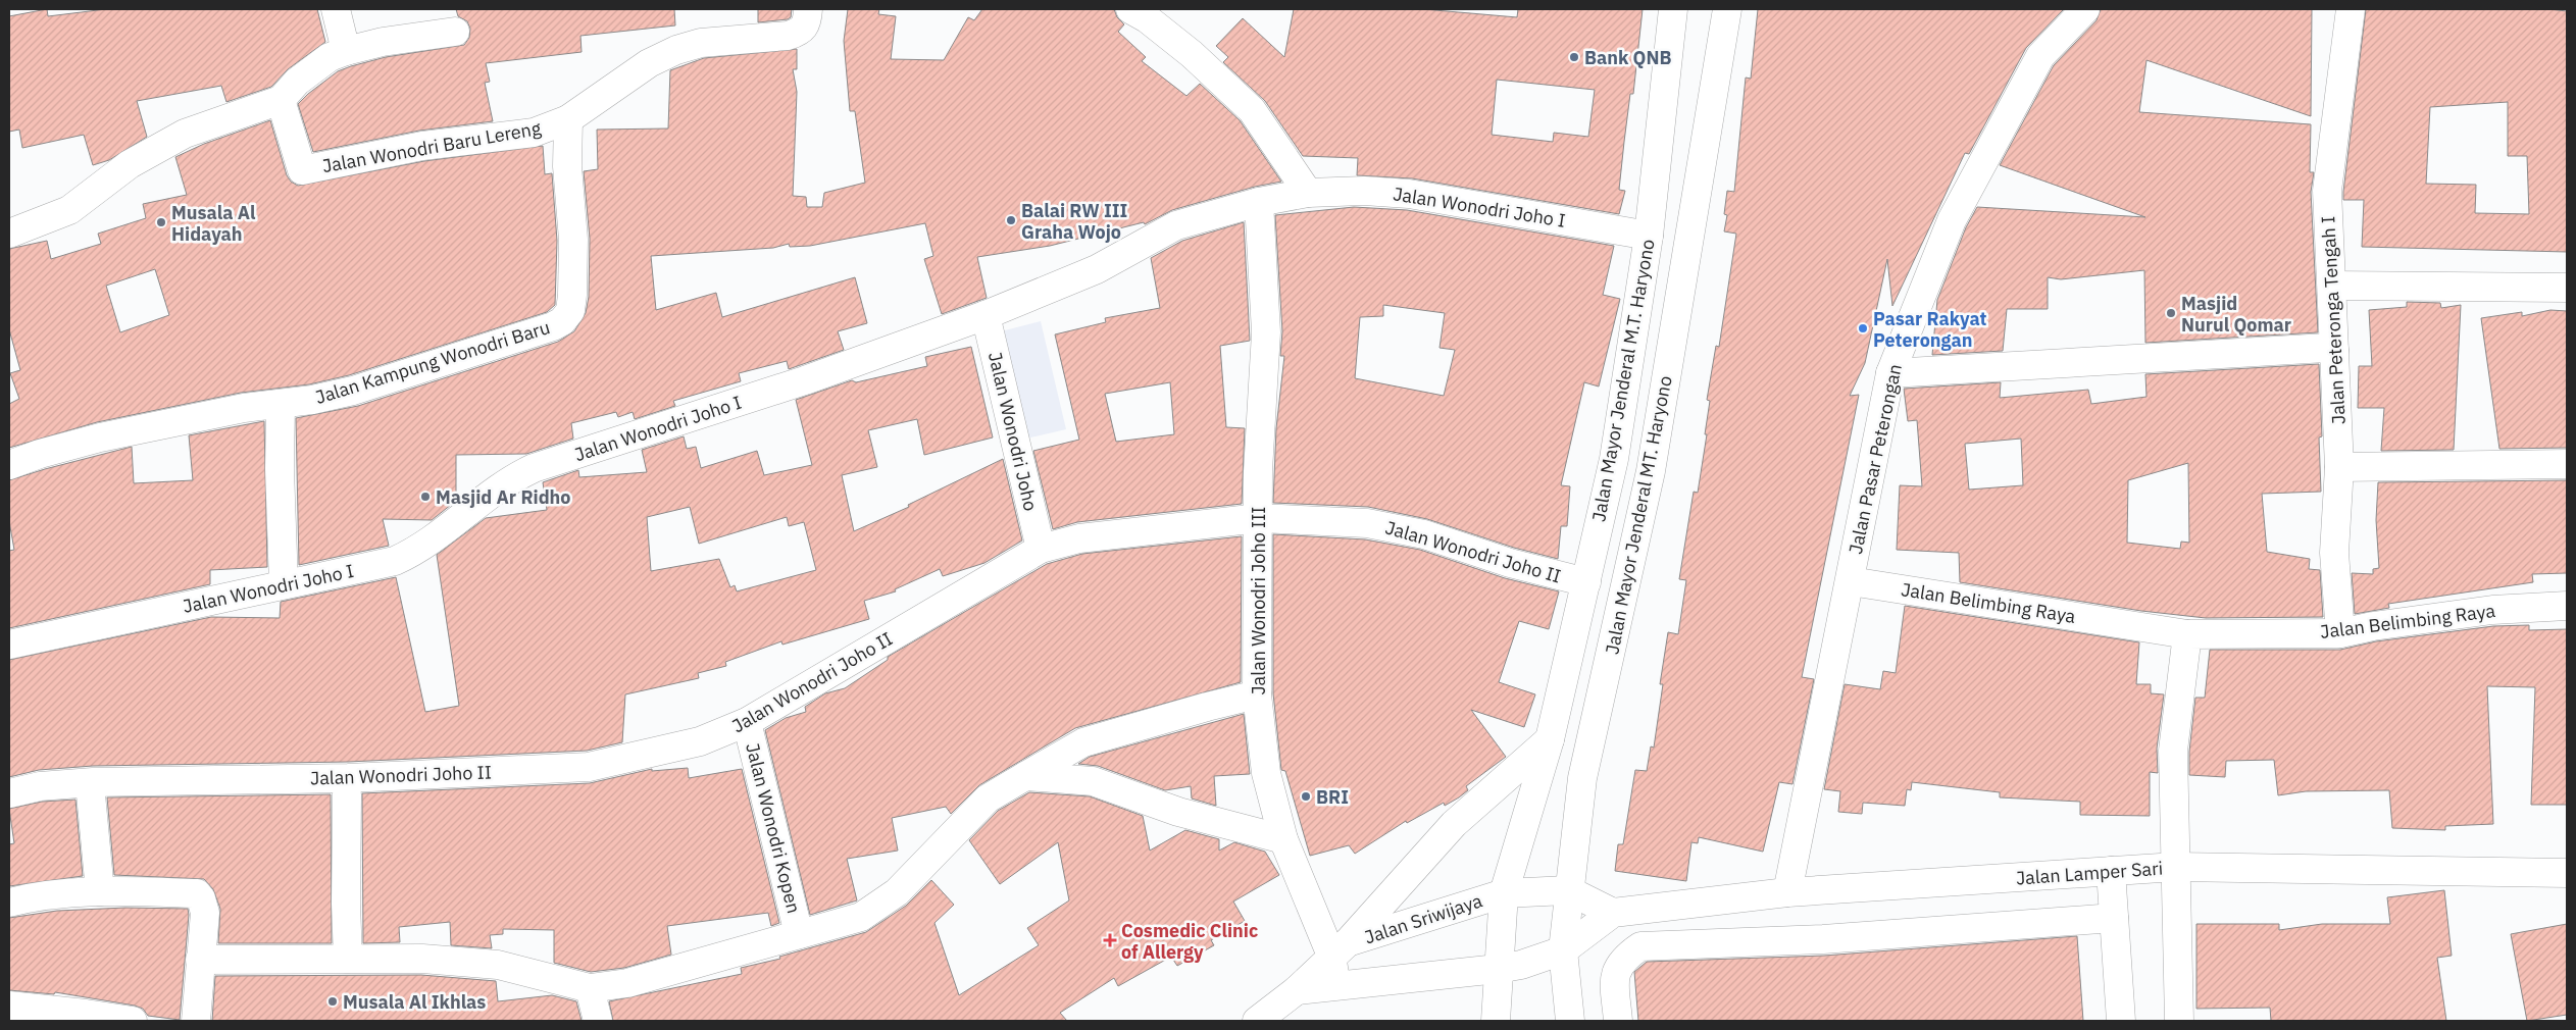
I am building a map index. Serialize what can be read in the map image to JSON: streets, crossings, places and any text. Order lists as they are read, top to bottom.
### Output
{
  "streets": {
    "main road": [
      "Jalan Wonodri Baru Lereng",
      "Jalan Wonodri Joho I",
      "Jalan Peteronga Tengah I",
      "Jalan Kampung Wonodri Baru",
      "Jalan Mayor Jenderal M.T. Haryono",
      "Jalan Wonodri Joho",
      "Jalan Pasar Peterongan",
      "Jalan Mayor Jenderal MT. Haryono",
      "Jalan Wonodri Joho II",
      "Jalan Wonodri Joho III",
      "Jalan Belimbing Raya",
      "Jalan Wonodri Kopen",
      "Jalan Lamper Sari",
      "Jalan Sriwijaya"
    ]
  },
  "crossings": [
    ["Jalan Wonodri Baru Lereng", "Jalan Kampung Wonodri Baru"],
    ["Jalan Wonodri Joho I", "Jalan Mayor Jenderal M.T. Haryono"],
    ["Jalan Wonodri Joho I", "Jalan Wonodri Joho"],
    ["Jalan Wonodri Joho I", "Jalan Wonodri Joho III"],
    ["Jalan Peteronga Tengah I", "Jalan Belimbing Raya"],
    ["Jalan Mayor Jenderal M.T. Haryono", "Jalan Wonodri Joho II"],
    ["Jalan Mayor Jenderal M.T. Haryono", "Jalan Sriwijaya"],
    ["Jalan Wonodri Joho", "Jalan Wonodri Joho II"],
    ["Jalan Pasar Peterongan", "Jalan Belimbing Raya"],
    ["Jalan Pasar Peterongan", "Jalan Lamper Sari"],
    ["Jalan Mayor Jenderal MT. Haryono", "Jalan Lamper Sari"],
    ["Jalan Mayor Jenderal MT. Haryono", "Jalan Sriwijaya"],
    ["Jalan Wonodri Joho II", "Jalan Wonodri Joho III"],
    ["Jalan Wonodri Joho II", "Jalan Wonodri Kopen"],
    ["Jalan Wonodri Joho III", "Jalan Wonodri Kopen"],
    ["Jalan Wonodri Joho III", "Jalan Sriwijaya"]
  ],
  "places": {
    "other": [
      "Bank QNB",
      "Balai RW III Graha Wojo",
      "Musala Al Hidayah",
      "Masjid Nurul Qomar",
      "Pasar Rakyat Peterongan",
      "Masjid Ar Ridho",
      "BRI",
      "Musala Al Ikhlas"
    ],
    "health": ["Cosmedic Clinic of Allergy"]
  }
}
